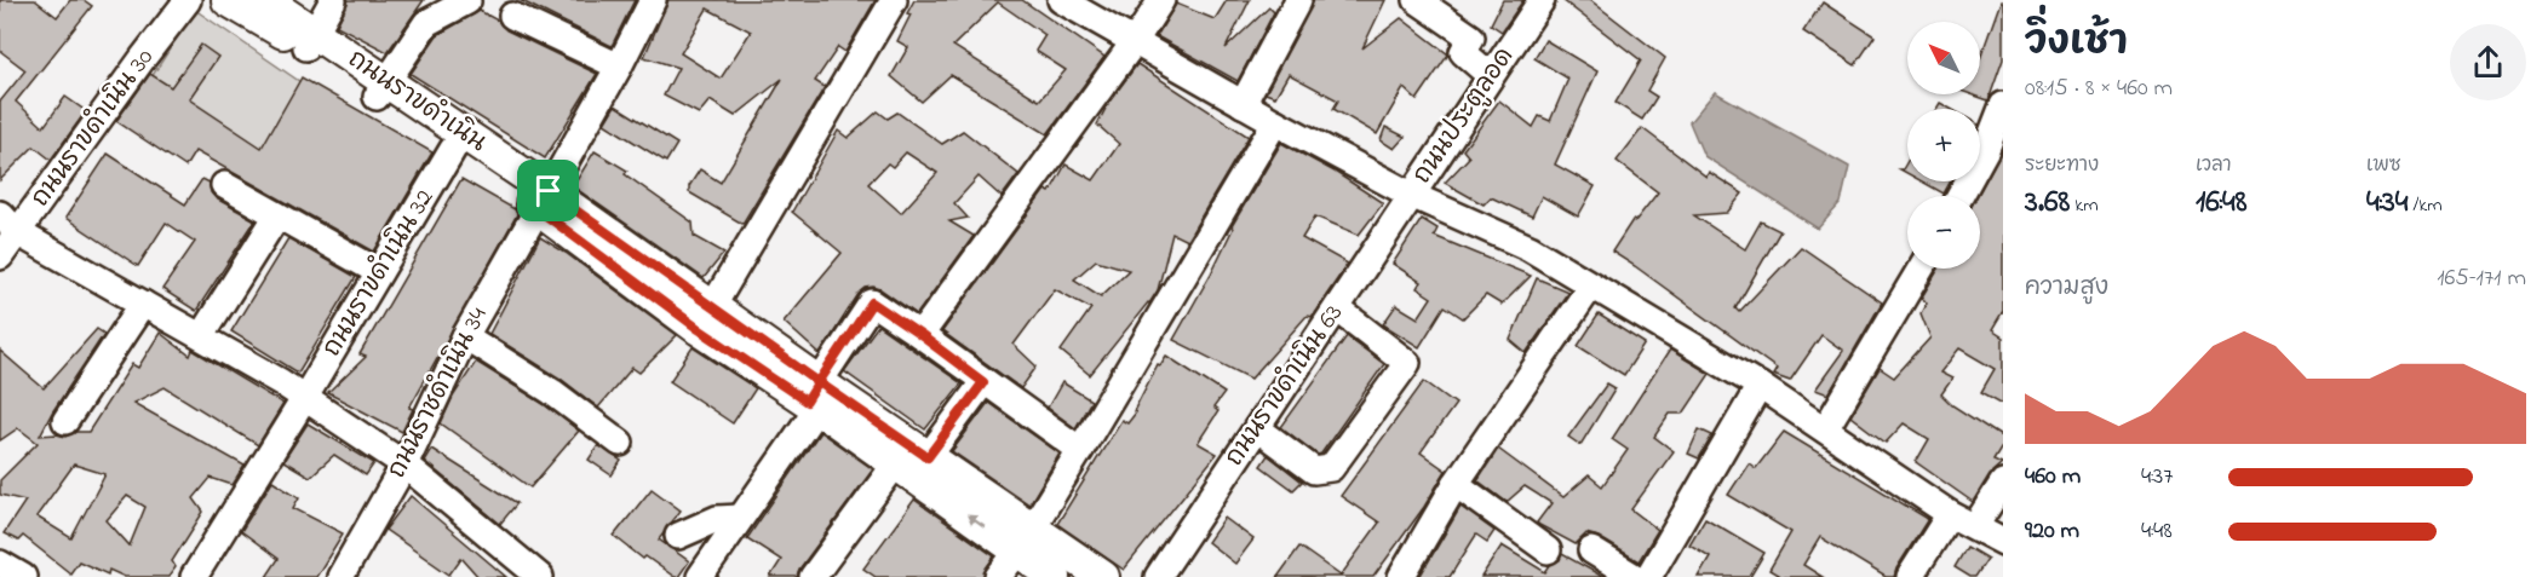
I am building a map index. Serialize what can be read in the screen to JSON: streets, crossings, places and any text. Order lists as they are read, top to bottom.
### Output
{
  "streets": {
    "main road": ["ถนนราขดำเนิน"],
    "street": [
      "ถนนประตูลอด",
      "ถนนราขดำเนิน 30",
      "ถนนราขดำเนิน 32",
      "ถนนราขดำเนิน 63",
      "ถนนราชดำเนิน 34"
    ]
  },
  "crossings": [
    ["ถนนราขดำเนิน", "ถนนราขดำเนิน 32"],
    ["ถนนราขดำเนิน", "ถนนราชดำเนิน 34"],
    ["ถนนประตูลอด", "ถนนราขดำเนิน 63"]
  ],
  "north": "top left",
  "page": {
    "heading": ["วิ่งเช้า", "08:15 · 8 × 460 m"],
    "map_buttons": ["+", "−"],
    "stats": [
      ["ระยะทาง", "3.68 km"],
      ["เวลา", "16:48"],
      ["เพซ", "4:34 /km"]
    ],
    "chart": ["ความสูง", "165–171 m"],
    "list": [
      {
        "name": "460 m",
        "note": "4:37"
      },
      {
        "name": "920 m",
        "note": "4:48"
      }
    ]
  }
}
